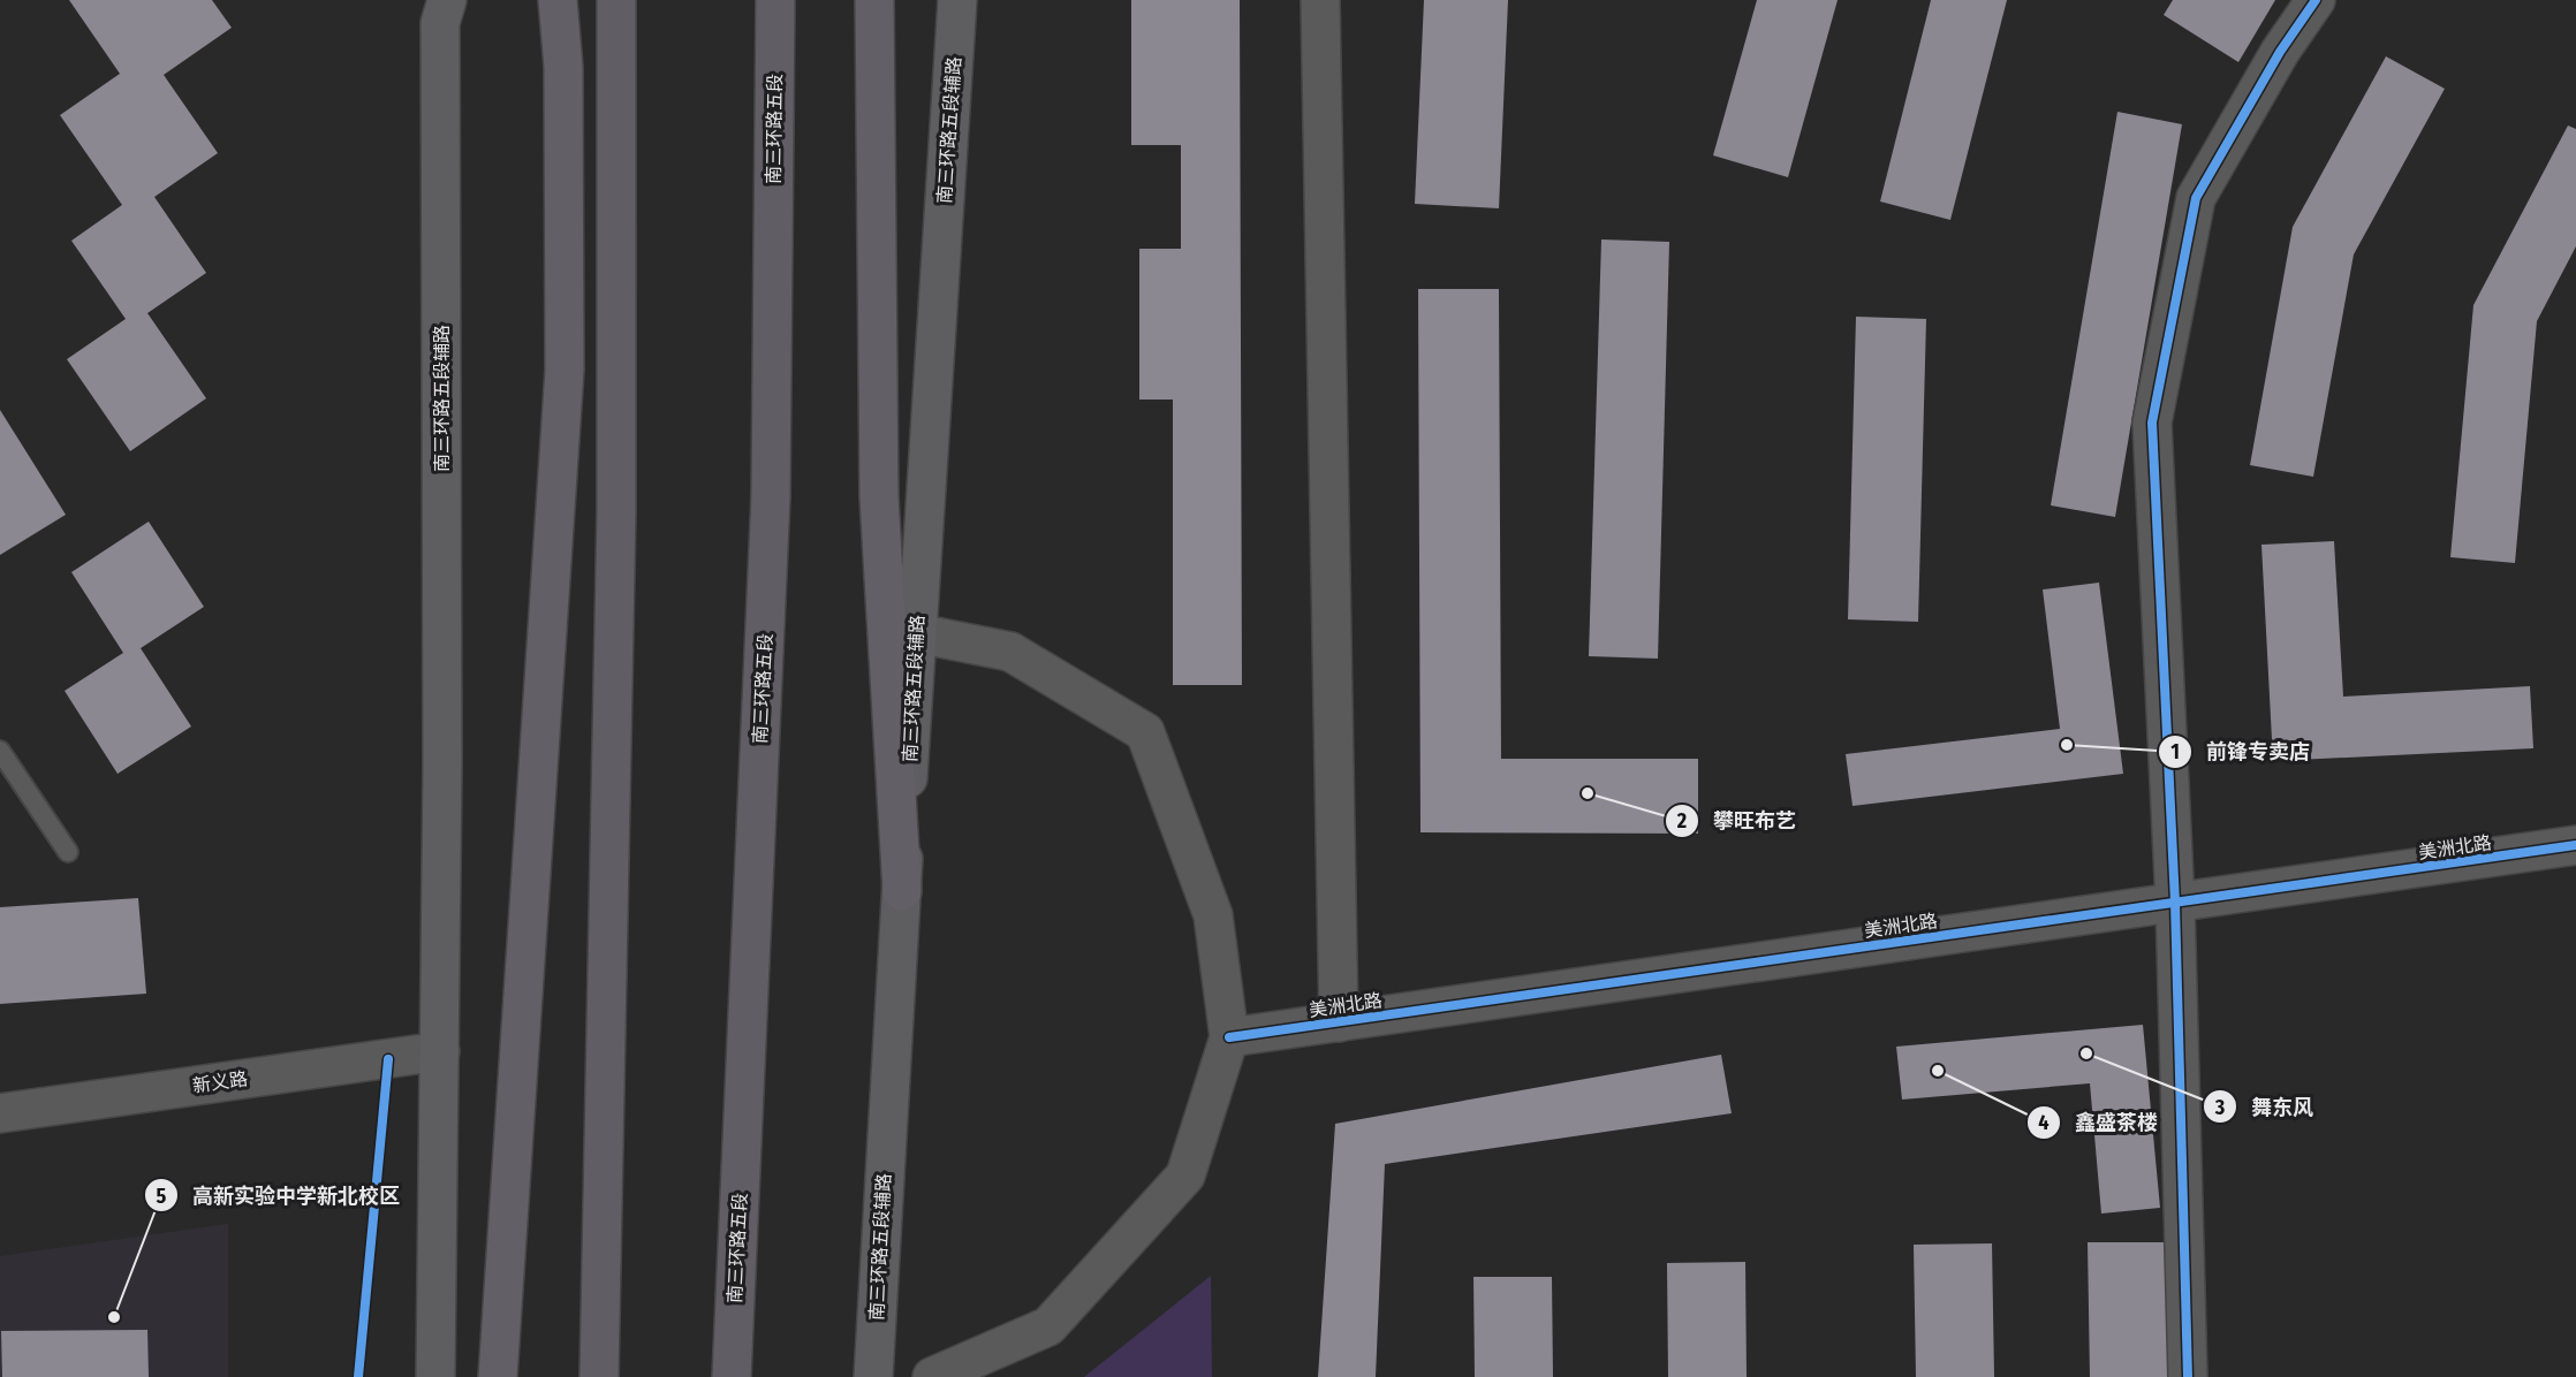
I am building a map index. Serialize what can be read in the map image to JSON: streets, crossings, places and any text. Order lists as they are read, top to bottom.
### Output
{
  "streets": {
    "highway": ["南三环路五段"],
    "main road": ["南三环路五段辅路"],
    "street": ["美洲北路", "新义路"]
  },
  "crossings": [
    ["南三环路五段辅路", "新义路"]
  ],
  "places": [
    "前锋专卖店",
    "攀旺布艺",
    "舞东风",
    "鑫盛茶楼",
    "高新实验中学新北校区"
  ]
}
